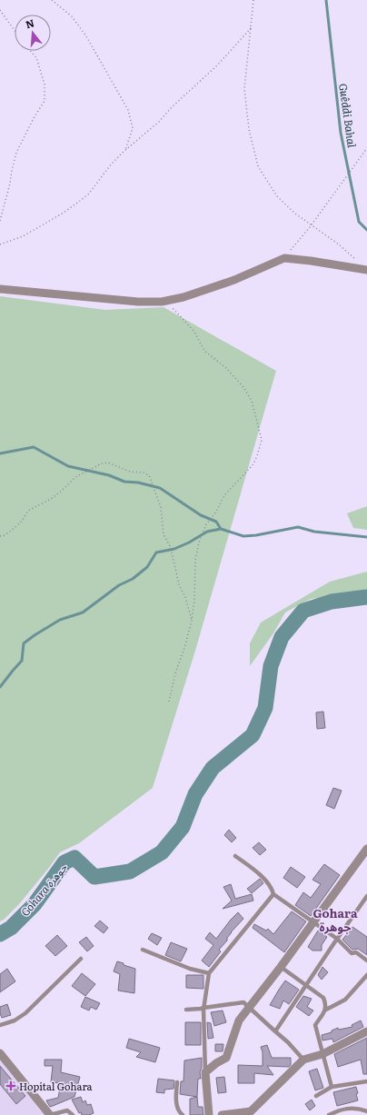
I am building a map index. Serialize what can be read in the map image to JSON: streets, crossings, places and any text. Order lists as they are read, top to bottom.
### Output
{
  "districts": ["Gohara جوهرة"],
  "water": ["Guêddi Bahal", "Gohara جوهرة"],
  "places": {
    "health": ["Hopital Gohara"]
  },
  "north": "top"
}
